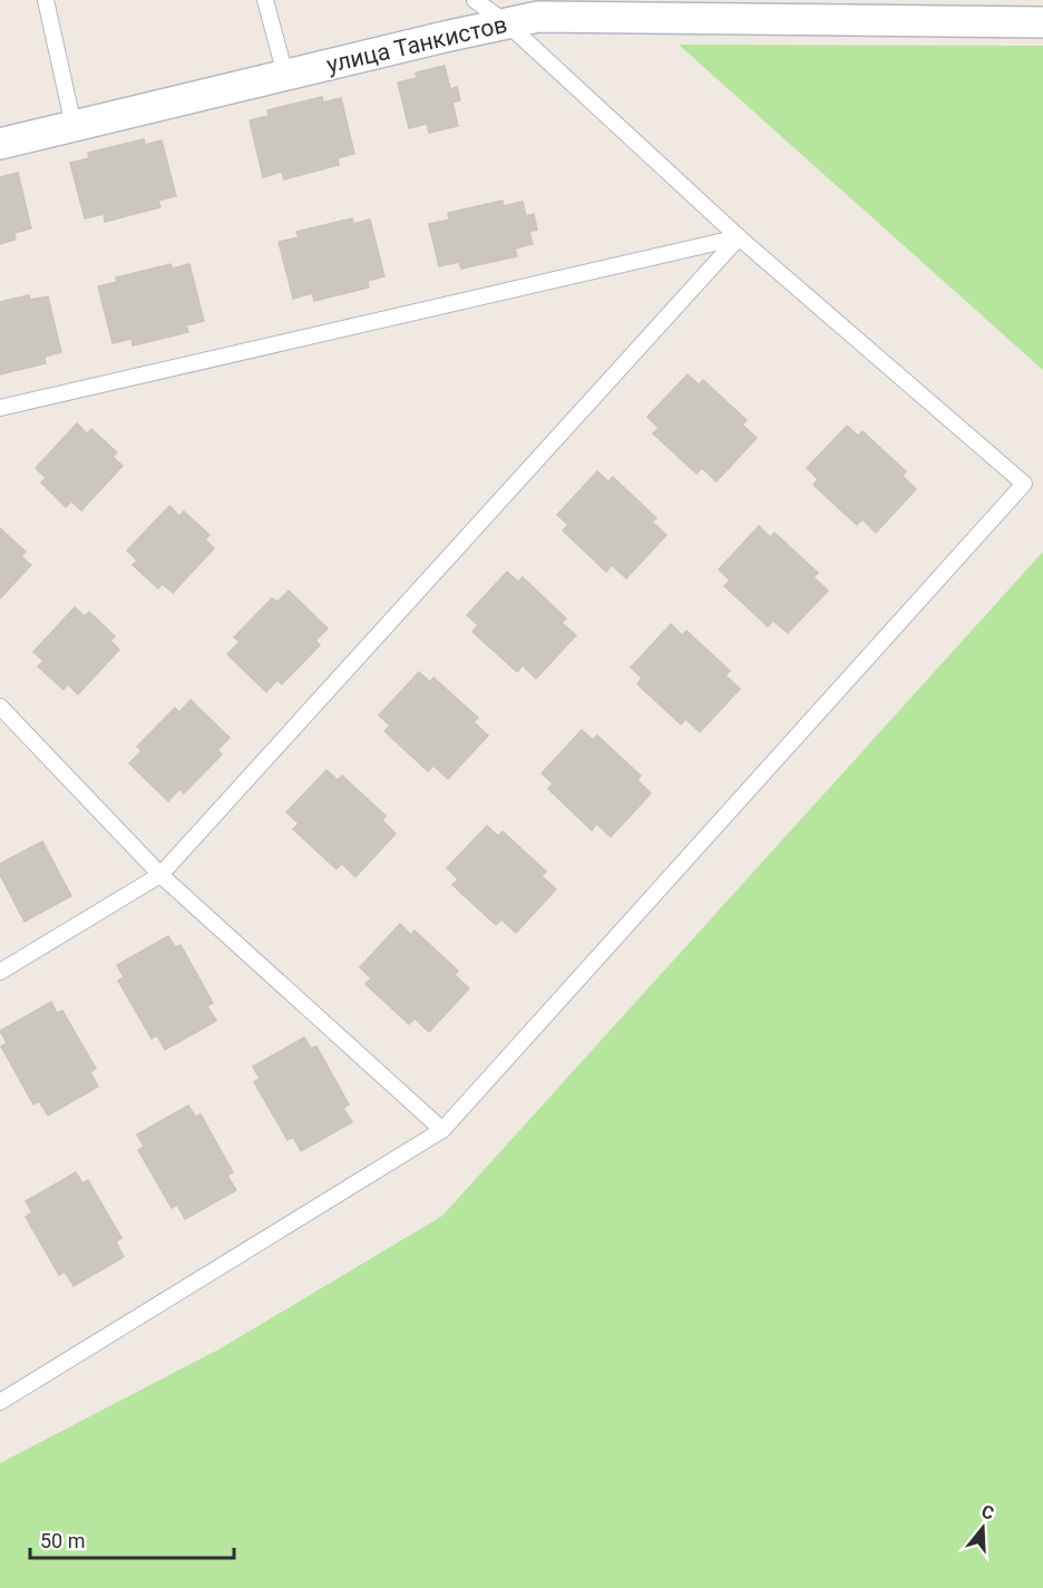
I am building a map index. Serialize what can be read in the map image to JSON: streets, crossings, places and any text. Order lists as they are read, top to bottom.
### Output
{
  "streets": {
    "street": ["улица Танкистов"]
  },
  "scale_bar": "50 m",
  "north": "top"
}
